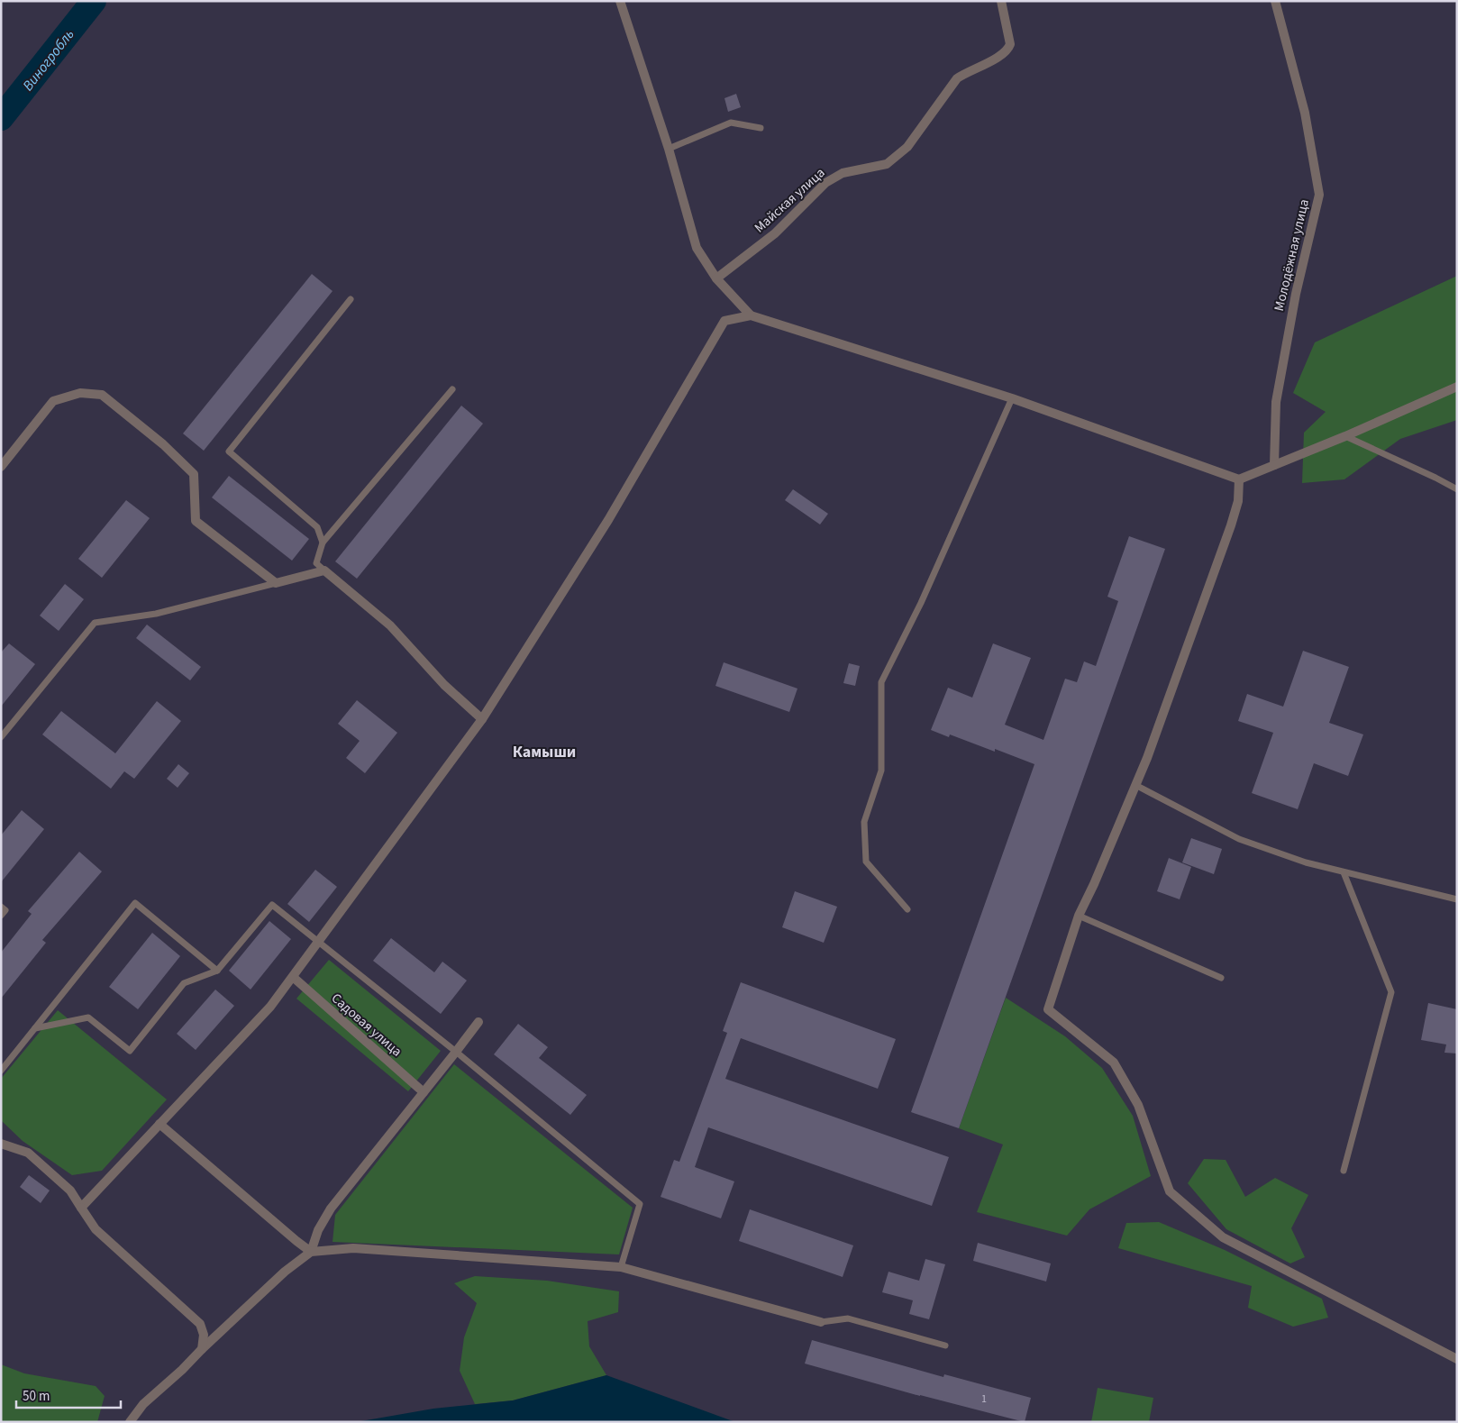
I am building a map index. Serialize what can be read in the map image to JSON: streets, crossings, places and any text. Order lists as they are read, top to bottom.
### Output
{
  "streets": {
    "street": ["Майская улица", "Молодёжная улица", "Садовая улица"]
  },
  "districts": ["Камыши"],
  "water": ["Виногробль"],
  "house_numbers": ["1"],
  "scale_bar": "50 m"
}
